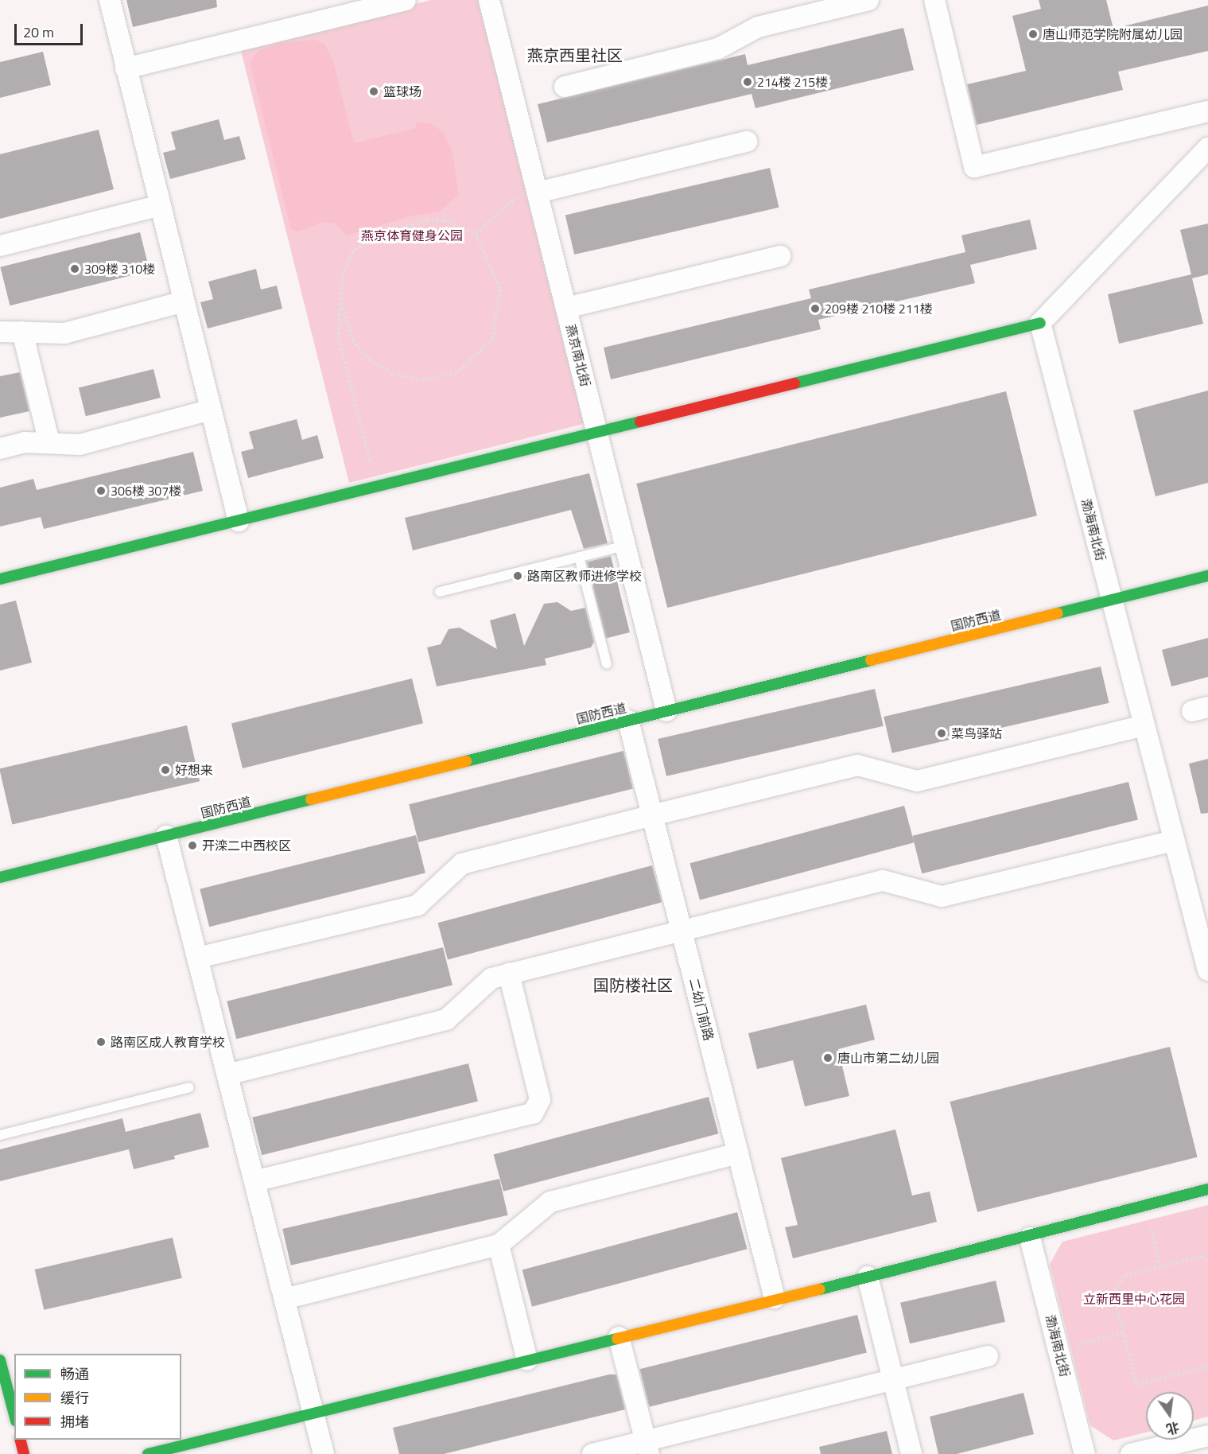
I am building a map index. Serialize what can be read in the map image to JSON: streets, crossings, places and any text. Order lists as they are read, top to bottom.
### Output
{
  "streets": {
    "street": [
      "燕京南北街",
      "渤海南北街",
      "国防西道",
      "二幼门前路"
    ]
  },
  "crossings": [
    ["燕京南北街", "国防西道"],
    ["渤海南北街", "国防西道"],
    ["国防西道", "二幼门前路"]
  ],
  "districts": ["燕京西里社区", "国防楼社区"],
  "parks": ["燕京体育健身公园", "立新西里中心花园"],
  "places": [
    "唐山师范学院附属幼儿园",
    "214楼 215楼",
    "篮球场",
    "309楼 310楼",
    "209楼 210楼 211楼",
    "306楼 307楼",
    "路南区教师进修学校",
    "菜鸟驿站",
    "好想来",
    "开滦二中西校区",
    "路南区成人教育学校",
    "唐山市第二幼儿园"
  ],
  "legend": ["畅通", "缓行", "拥堵"],
  "scale_bar": "20 m",
  "north": "bottom"
}
